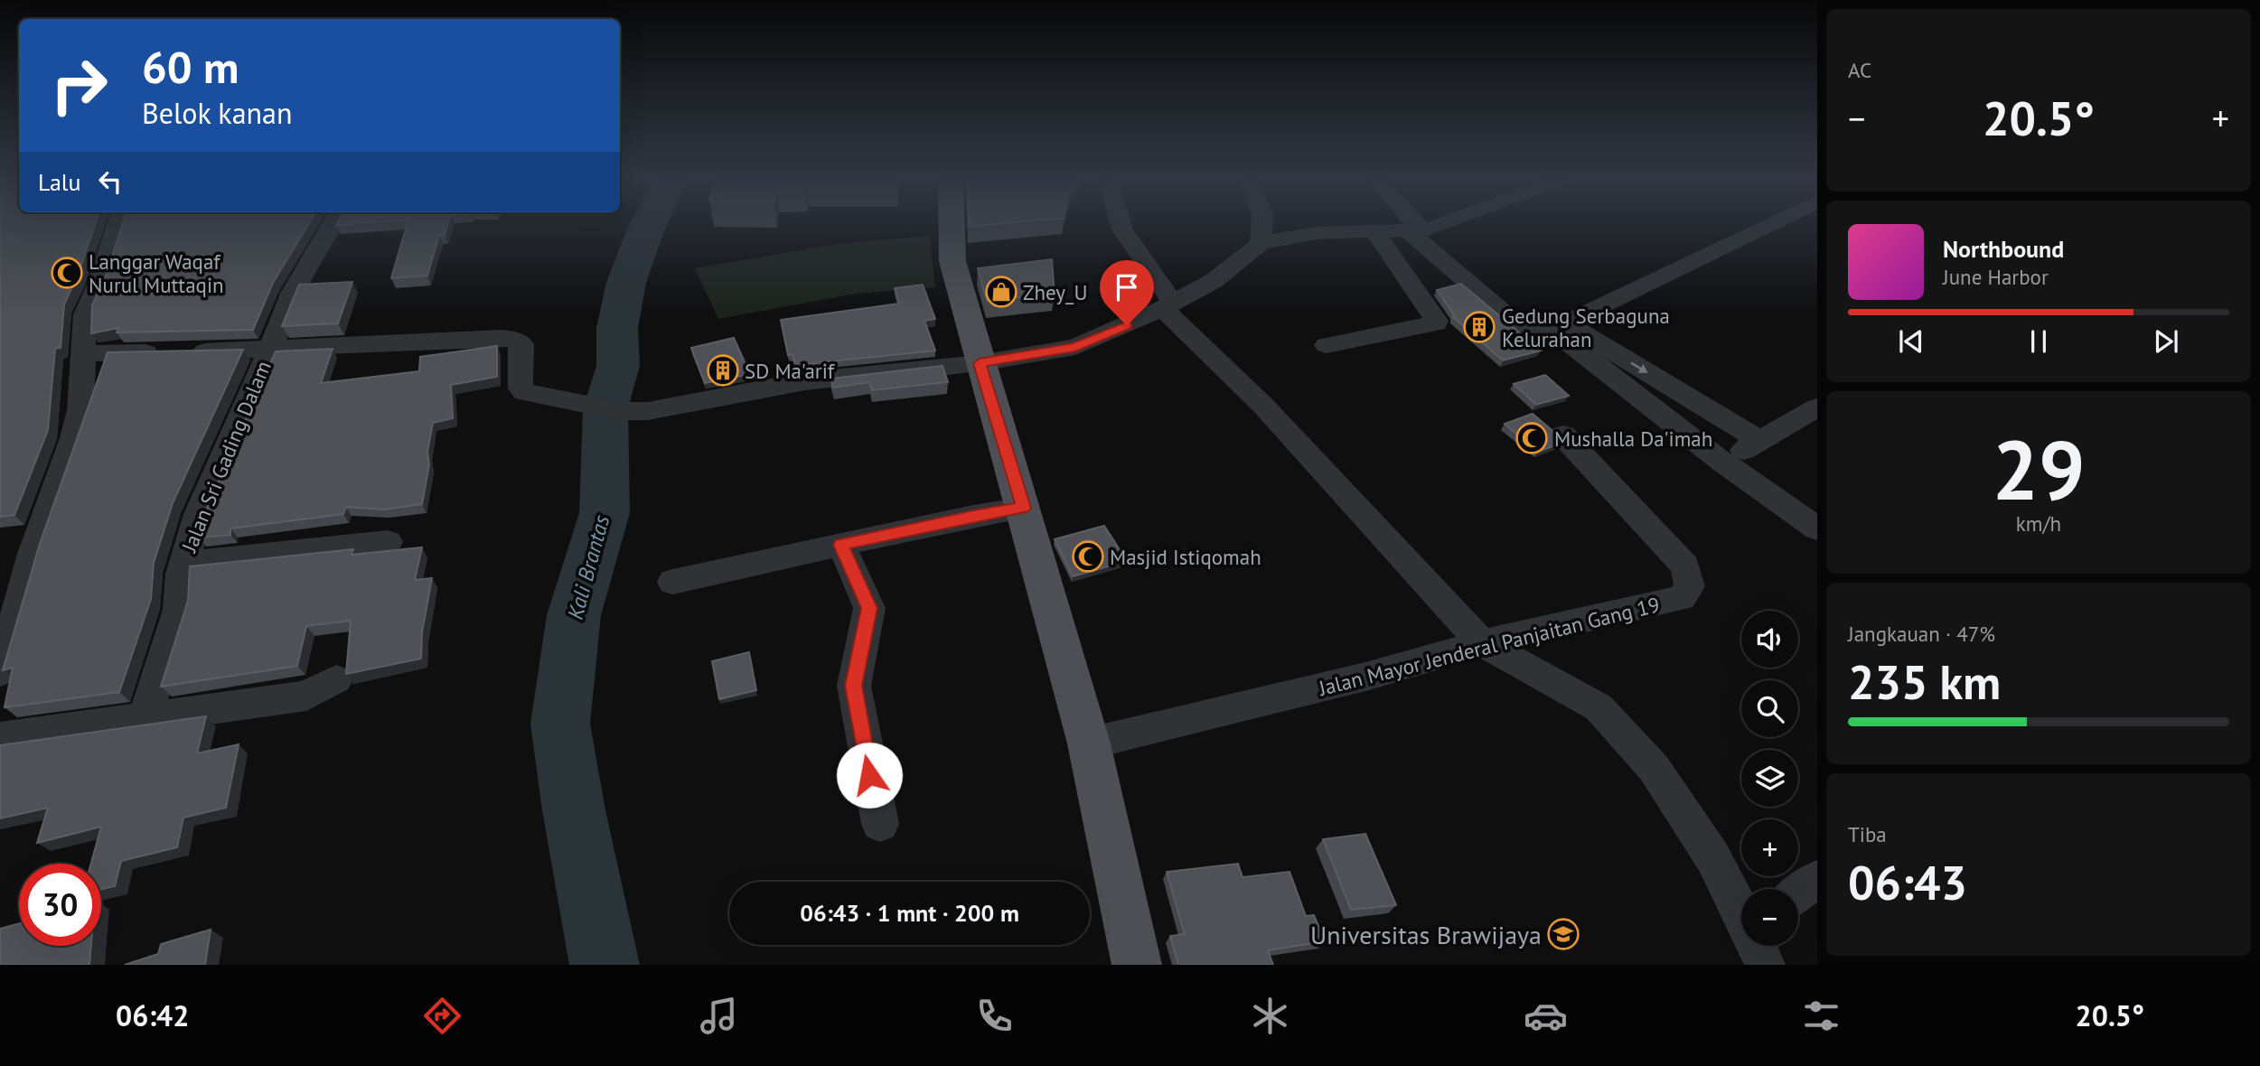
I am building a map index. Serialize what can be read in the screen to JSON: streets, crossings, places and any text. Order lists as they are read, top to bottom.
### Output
{
  "streets": {
    "street": ["Jalan Sri Gading Dalam", "Jalan Mayor Jenderal Panjaitan Gang 19"]
  },
  "water": ["Kali Brantas"],
  "places": {
    "mosque": ["Langgar Waqaf Nurul Muttaqin", "Mushalla Da'imah", "Masjid Istiqomah"],
    "shop": ["Zhey_U"],
    "building": ["Gedung Serbaguna Kelurahan", "SD Ma'arif"],
    "school or university": ["Universitas Brawijaya"]
  },
  "page": {
    "tile": [
      "AC",
      ["29", "km/h"],
      ["Jangkauan · 47%", "235 km"],
      ["Tiba", "06:43"]
    ],
    "turn": ["60 m", "Belok kanan"],
    "heat": ["−", "20.5°", "+"],
    "then": "Lalu",
    "song": ["Northbound", "June Harbor"],
    "map_buttons": ["+", "−"],
    "limit": "30",
    "trip": "06:43 · 1 mnt · 200 m",
    "tabs": ["06:42", "20.5°"]
  }
}
